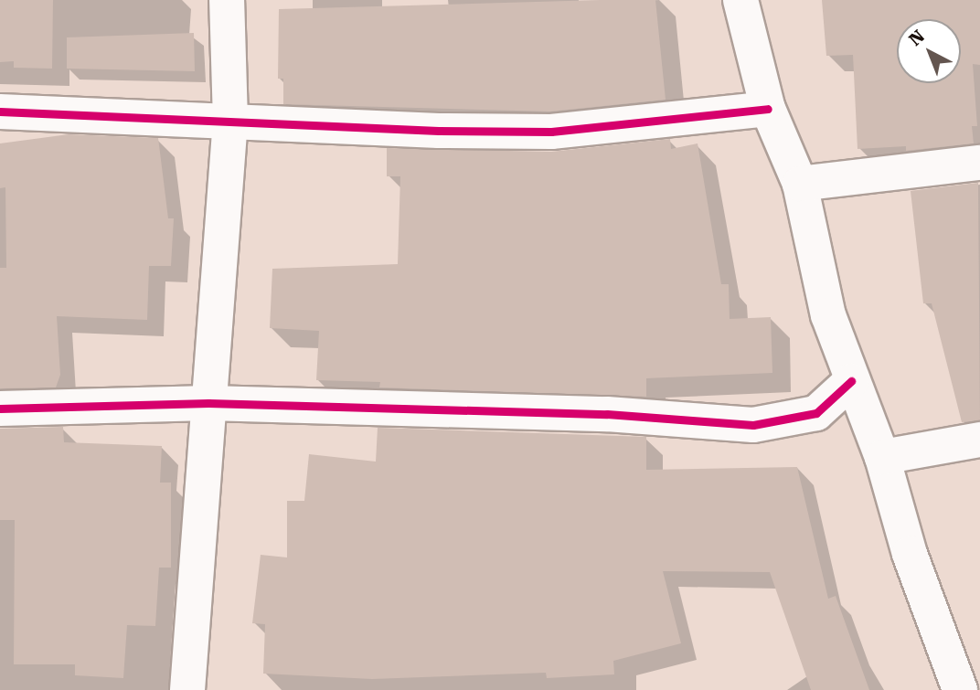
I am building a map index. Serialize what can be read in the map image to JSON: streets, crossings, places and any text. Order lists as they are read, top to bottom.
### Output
{
  "north": "top left"
}
